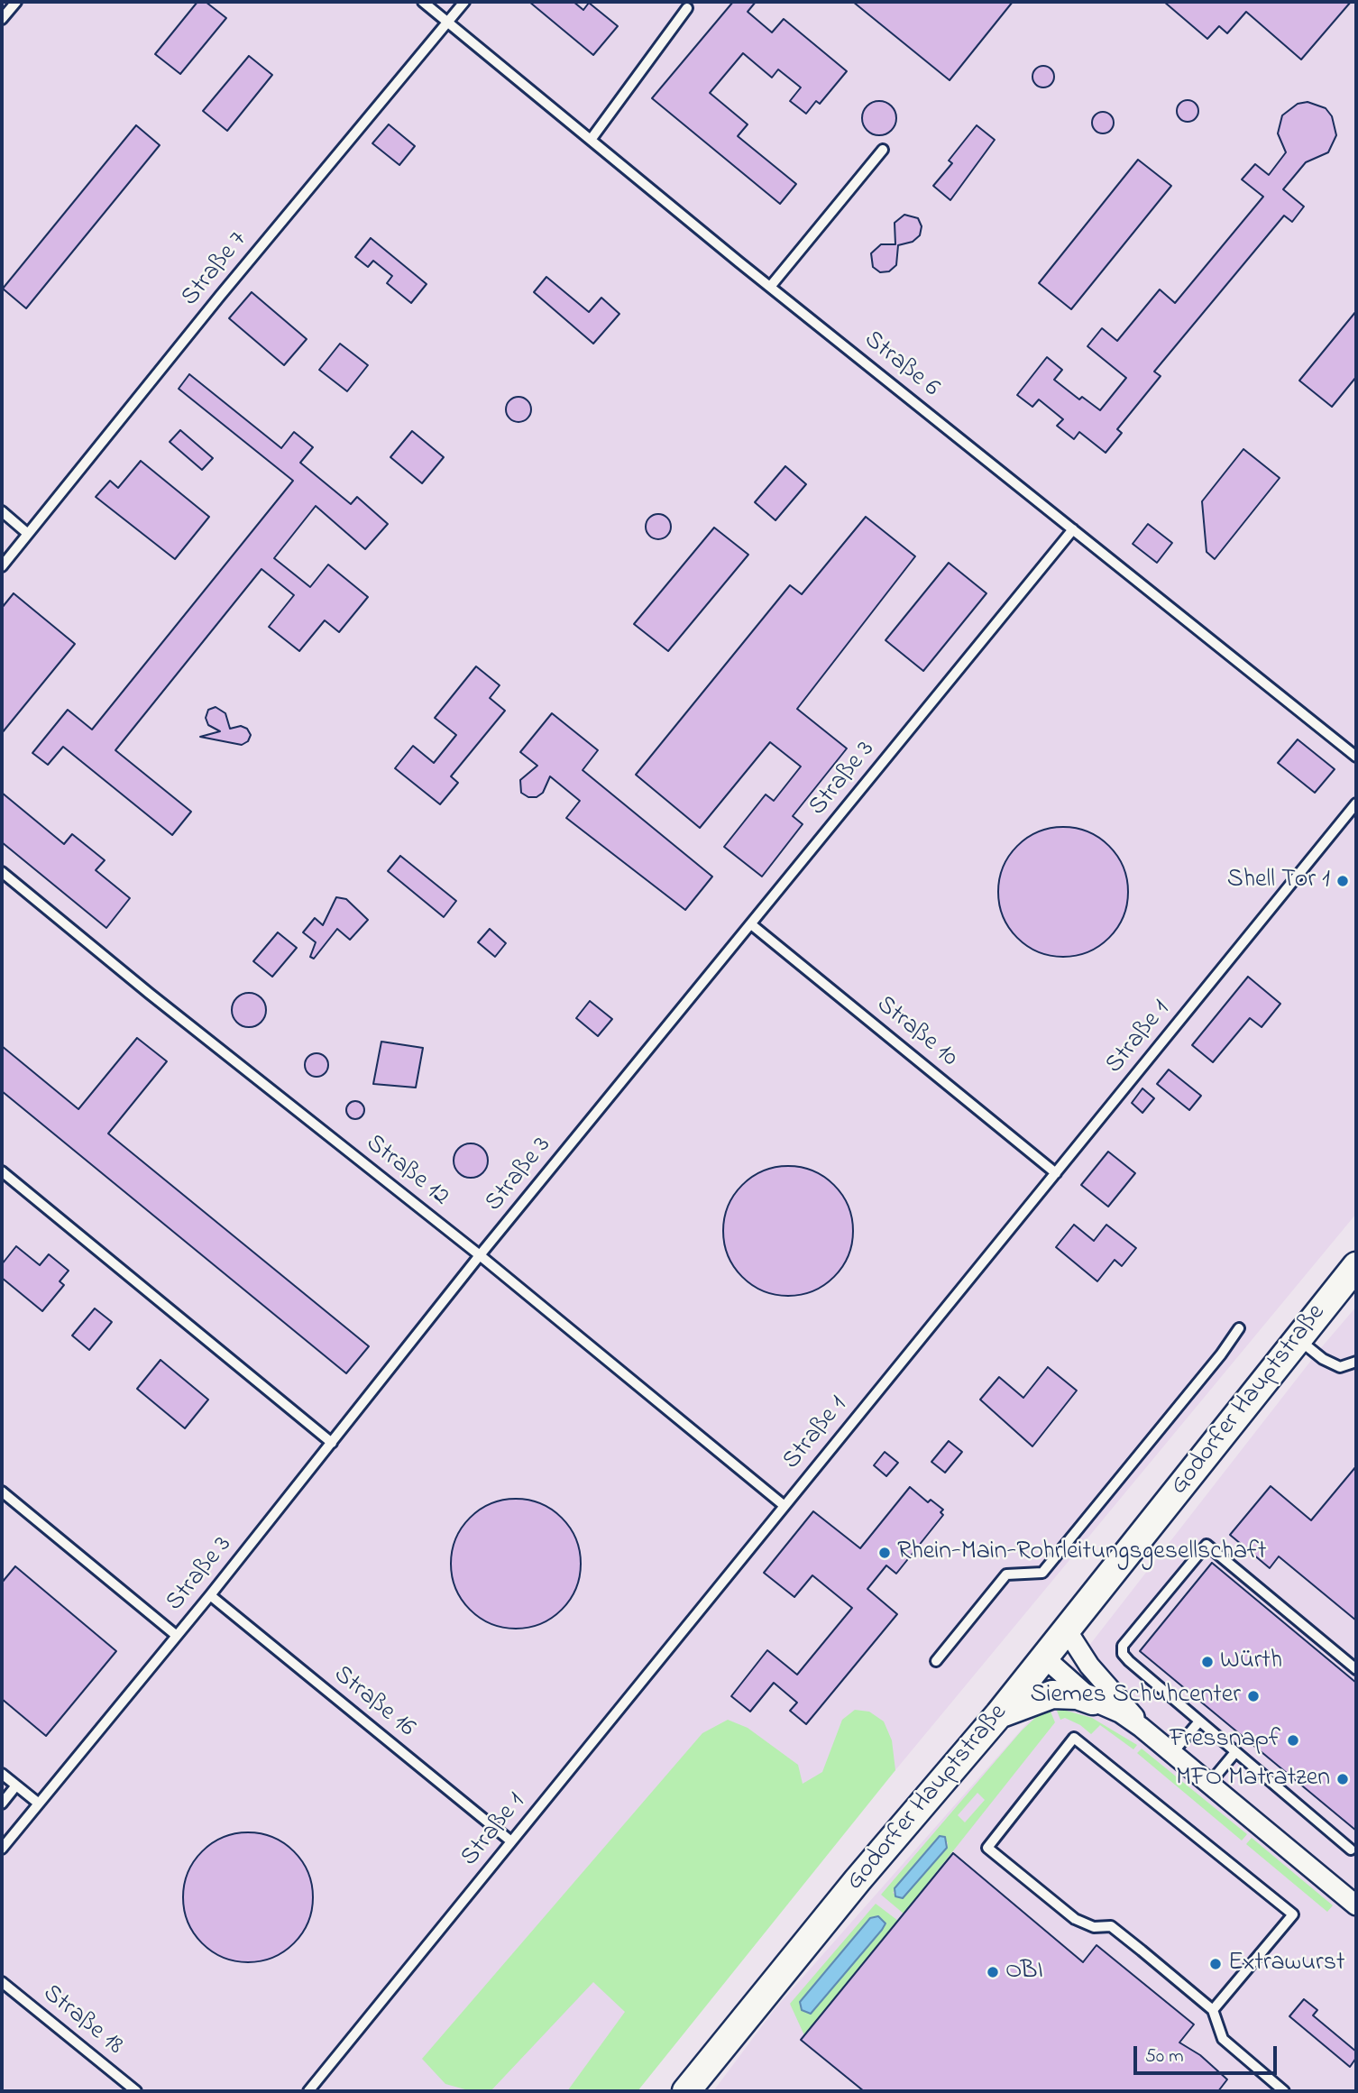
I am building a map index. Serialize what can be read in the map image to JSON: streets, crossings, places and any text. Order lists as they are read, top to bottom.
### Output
{
  "streets": {
    "main road": ["Godorfer Hauptstraße"],
    "lane": [
      "Straße 7",
      "Straße 6",
      "Straße 3",
      "Straße 10",
      "Straße 1",
      "Straße 12",
      "Straße 16",
      "Straße 18"
    ]
  },
  "crossings": [
    ["Straße 7", "Straße 6"],
    ["Straße 6", "Straße 3"],
    ["Straße 3", "Straße 10"],
    ["Straße 3", "Straße 12"],
    ["Straße 3", "Straße 16"],
    ["Straße 10", "Straße 1"],
    ["Straße 1", "Straße 12"],
    ["Straße 1", "Straße 16"]
  ],
  "places": [
    "Shell Tor 1",
    "Rhein-Main-Rohrleitungsgesellschaft",
    "Würth",
    "Siemes Schuhcenter",
    "Fressnapf",
    "MFO Matratzen",
    "Extrawurst",
    "OBI"
  ],
  "scale_bar": "50 m"
}
